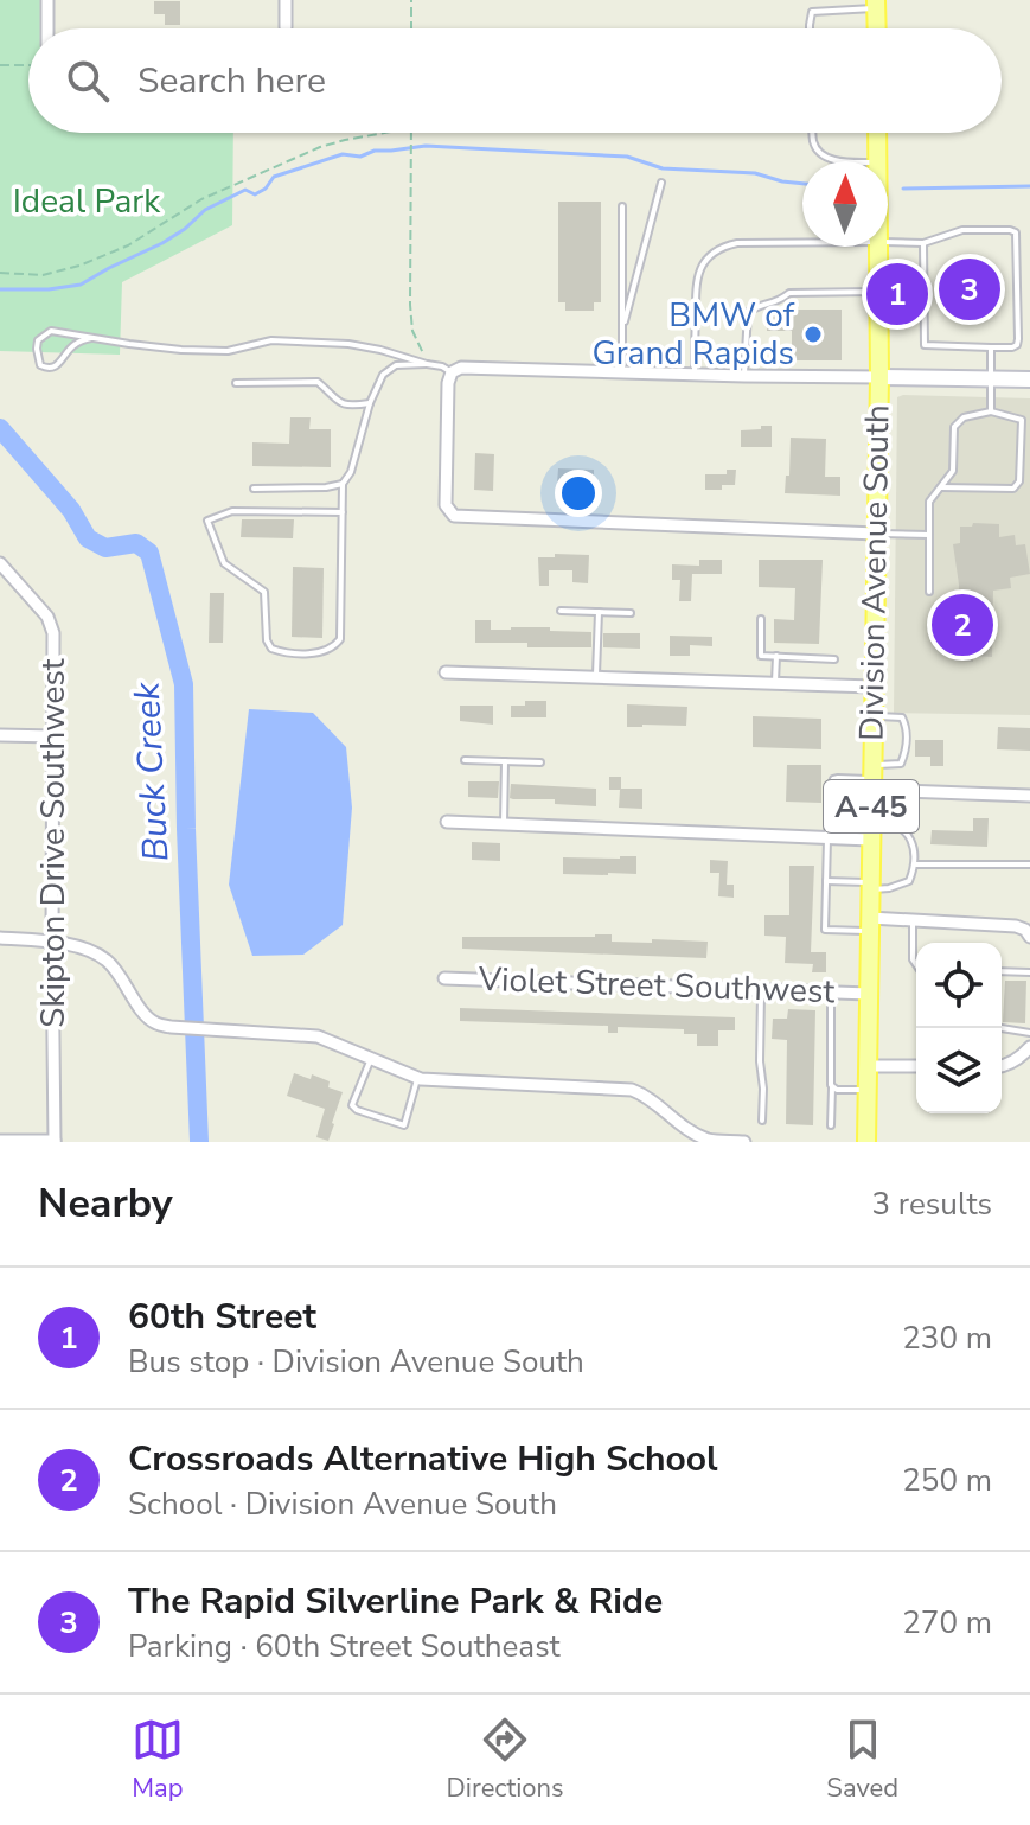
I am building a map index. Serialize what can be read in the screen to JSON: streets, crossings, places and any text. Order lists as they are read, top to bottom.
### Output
{
  "streets": {
    "main road": ["Division Avenue South", "A-45"],
    "street": ["Skipton Drive Southwest", "Violet Street Southwest"]
  },
  "crossings": [
    ["Division Avenue South", "Violet Street Southwest"]
  ],
  "water": ["Buck Creek"],
  "parks": ["Ideal Park"],
  "places": ["BMW of Grand Rapids"],
  "north": "top",
  "page": {
    "search": "Search here",
    "pins": ["3", "1", "2"],
    "heading": ["Nearby", "3 results"],
    "list": [
      {
        "mark": "1",
        "name": "60th Street",
        "note": "Bus stop · Division Avenue South",
        "value": "230 m"
      },
      {
        "mark": "2",
        "name": "Crossroads Alternative High School",
        "note": "School · Division Avenue South",
        "value": "250 m"
      },
      {
        "mark": "3",
        "name": "The Rapid Silverline Park & Ride",
        "note": "Parking · 60th Street Southeast",
        "value": "270 m"
      }
    ],
    "nav": ["Map", "Directions", "Saved"]
  }
}
